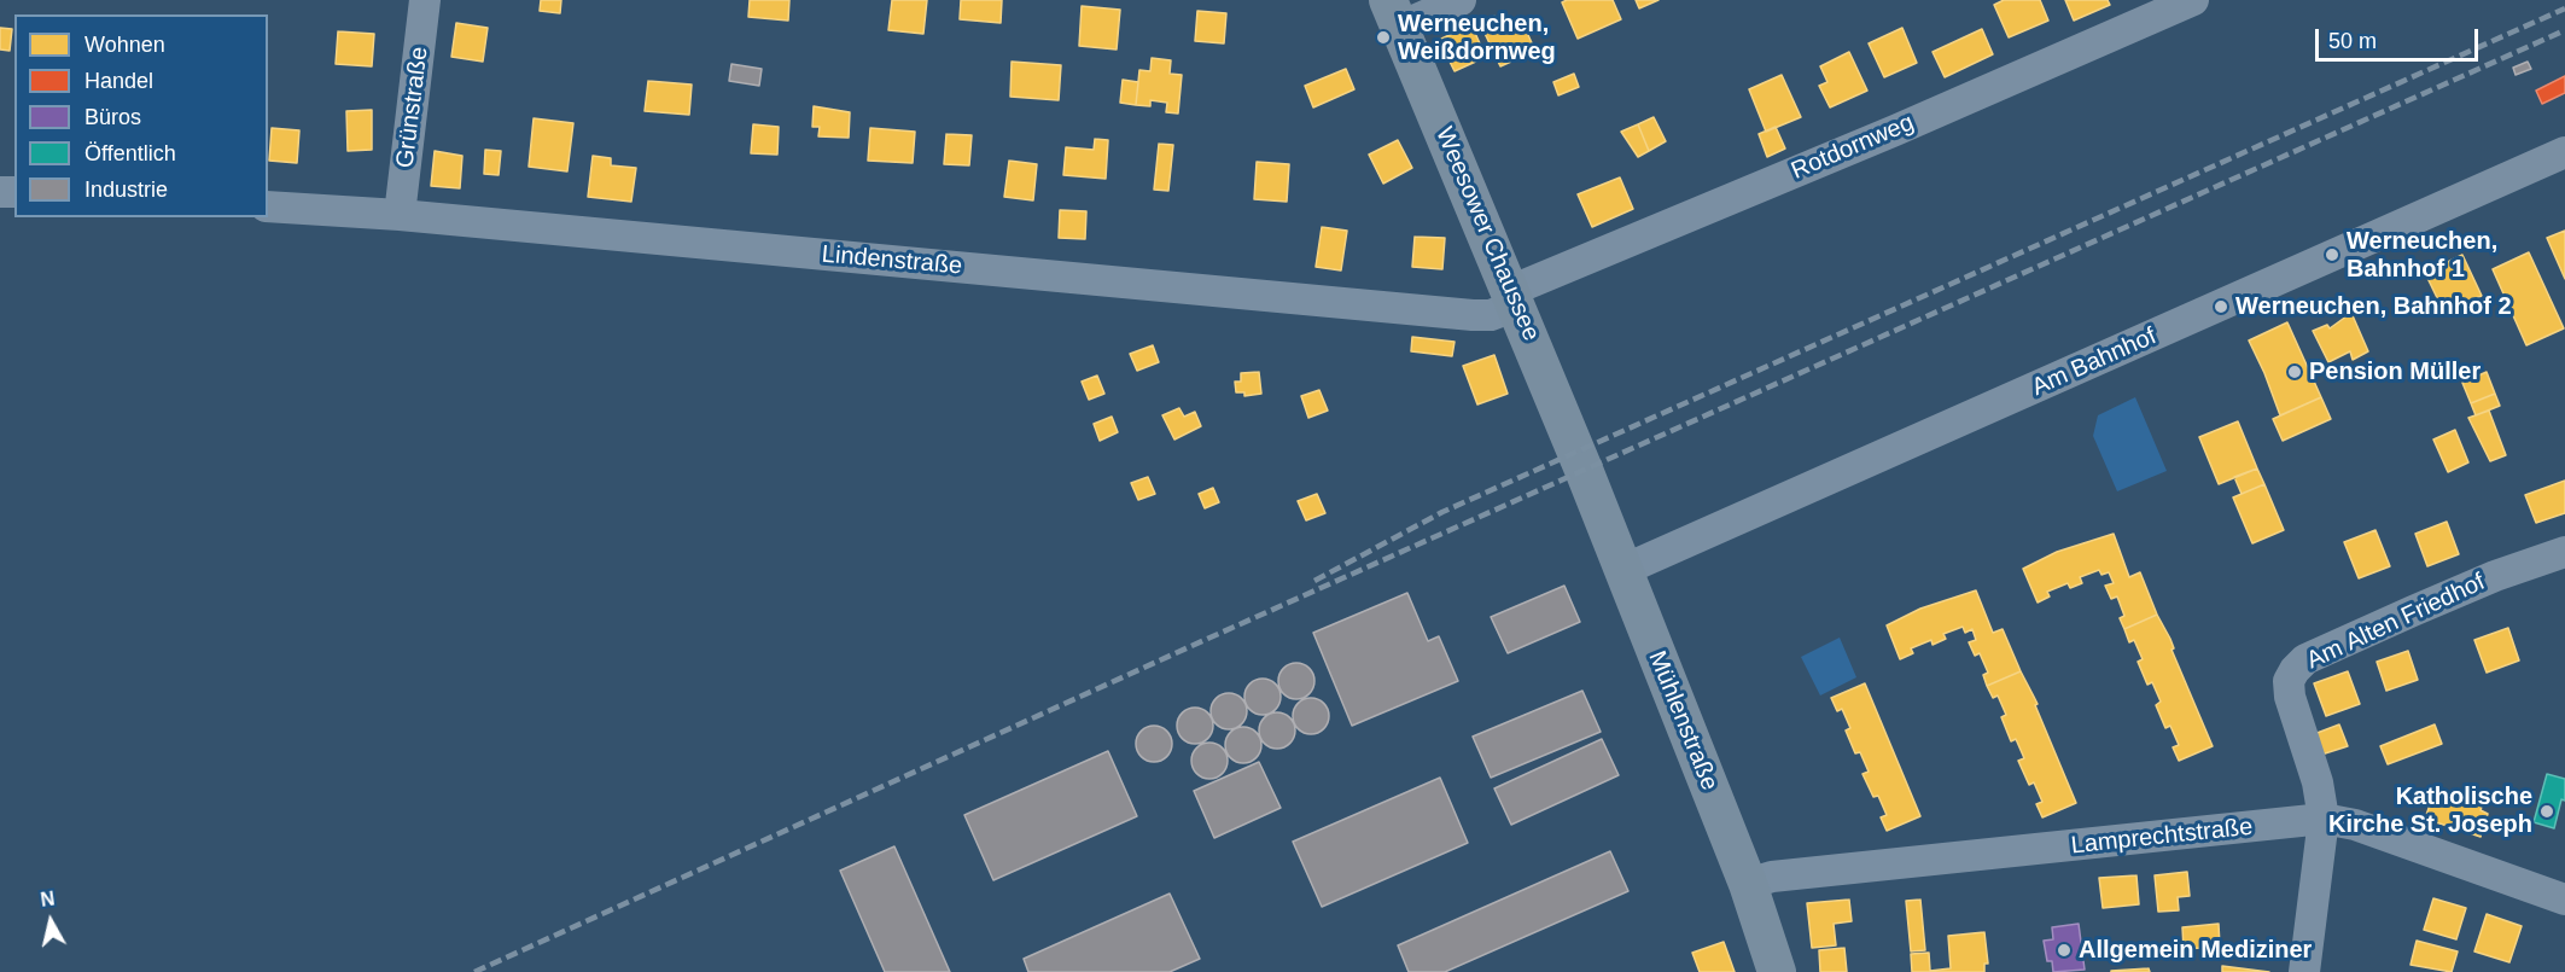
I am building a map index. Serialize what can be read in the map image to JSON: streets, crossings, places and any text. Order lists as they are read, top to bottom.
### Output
{
  "streets": {
    "main road": ["Weesower Chaussee", "Mühlenstraße"],
    "street": [
      "Grünstraße",
      "Rotdornweg",
      "Lindenstraße",
      "Am Bahnhof",
      "Am Alten Friedhof",
      "Lamprechtstraße"
    ]
  },
  "crossings": [
    ["Grünstraße", "Lindenstraße"],
    ["Rotdornweg", "Weesower Chaussee"],
    ["Rotdornweg", "Lindenstraße"],
    ["Weesower Chaussee", "Lindenstraße"],
    ["Weesower Chaussee", "Mühlenstraße"],
    ["Am Bahnhof", "Mühlenstraße"],
    ["Am Alten Friedhof", "Lamprechtstraße"],
    ["Mühlenstraße", "Lamprechtstraße"]
  ],
  "places": [
    "Werneuchen, Weißdornweg",
    "Werneuchen, Bahnhof 1",
    "Werneuchen, Bahnhof 2",
    "Pension Müller",
    "Katholische Kirche St. Joseph",
    "Allgemein Mediziner"
  ],
  "legend": [
    "Wohnen",
    "Handel",
    "Büros",
    "Öffentlich",
    "Industrie"
  ],
  "scale_bar": "50 m",
  "north": "top"
}
